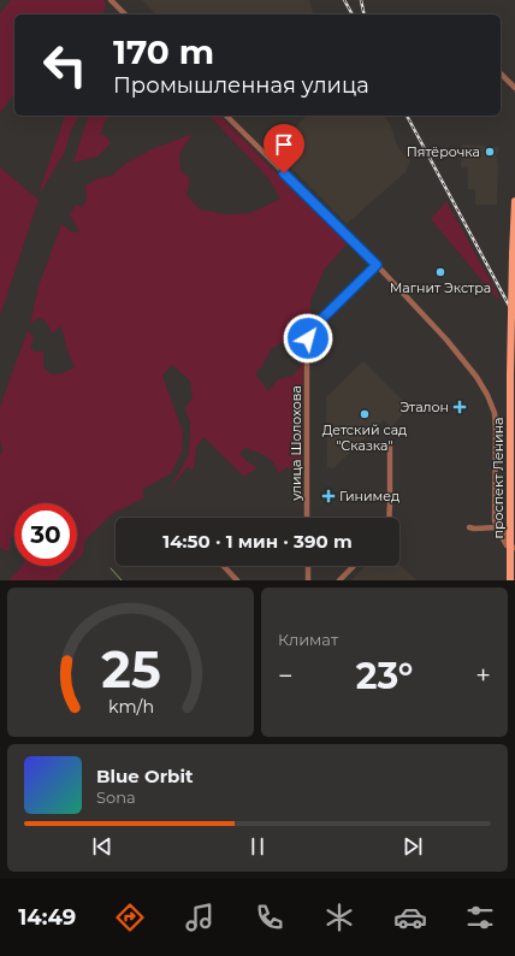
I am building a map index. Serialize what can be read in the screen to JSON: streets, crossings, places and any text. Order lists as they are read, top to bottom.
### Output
{
  "streets": {
    "main road": ["проспект Ленина"],
    "street": ["улица Шолохова"]
  },
  "places": {
    "other": ["Пятёрочка", "Магнит Экстра", "Детский сад \"Сказка\""],
    "health": ["Эталон", "Гинимед"]
  },
  "page": {
    "turn": ["170 m", "Промышленная улица"],
    "limit": "30",
    "trip": "14:50 · 1 мин · 390 m",
    "tile": "Климат",
    "heat": ["−", "23°", "+"],
    "song": ["Blue Orbit", "Sona"],
    "tabs": "14:49",
    "gauge": ["25", "km/h"]
  }
}
